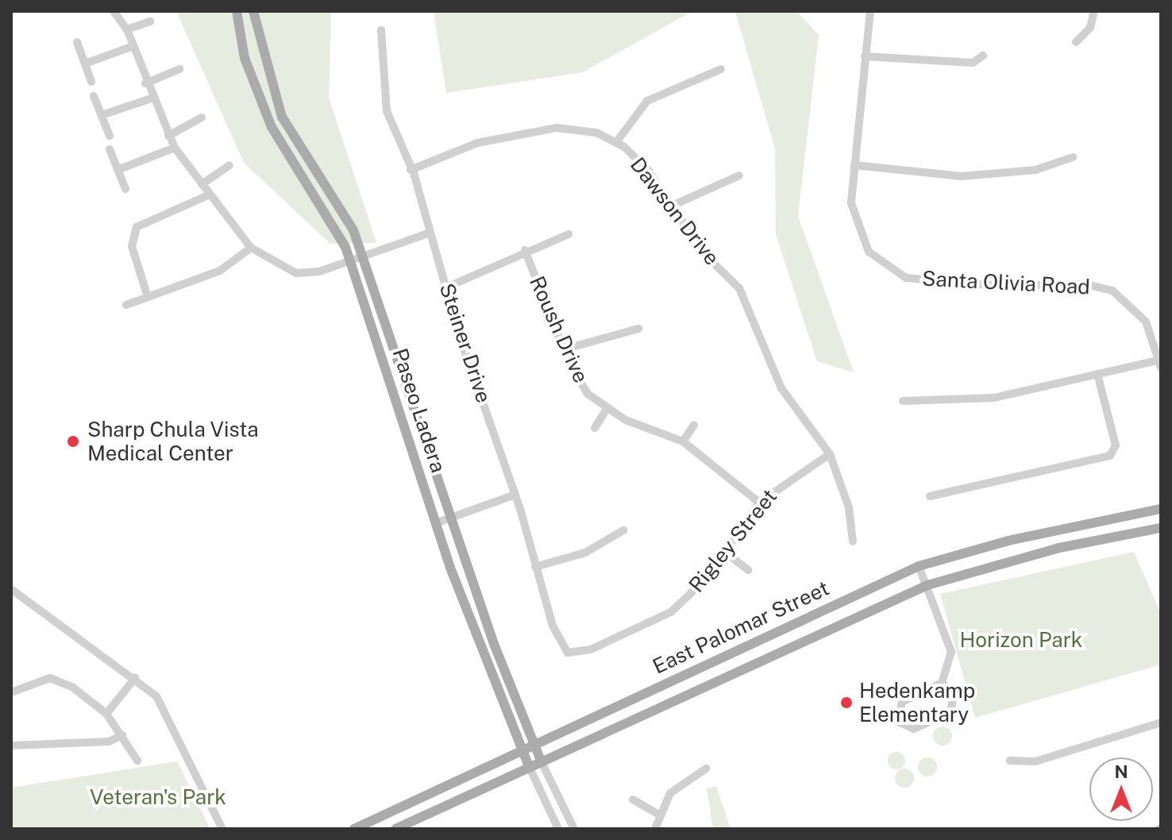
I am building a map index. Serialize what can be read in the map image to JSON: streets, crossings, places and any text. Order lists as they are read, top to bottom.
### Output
{
  "streets": {
    "main road": ["Paseo Ladera", "East Palomar Street"],
    "street": [
      "Dawson Drive",
      "Santa Olivia Road",
      "Roush Drive",
      "Steiner Drive",
      "Rigley Street"
    ]
  },
  "crossings": [
    ["Dawson Drive", "Steiner Drive"],
    ["Dawson Drive", "Rigley Street"],
    ["Roush Drive", "Rigley Street"],
    ["Steiner Drive", "Rigley Street"],
    ["Paseo Ladera", "East Palomar Street"]
  ],
  "parks": ["Horizon Park", "Veteran's Park"],
  "places": ["Sharp Chula Vista Medical Center", "Hedenkamp Elementary"],
  "north": "top"
}
